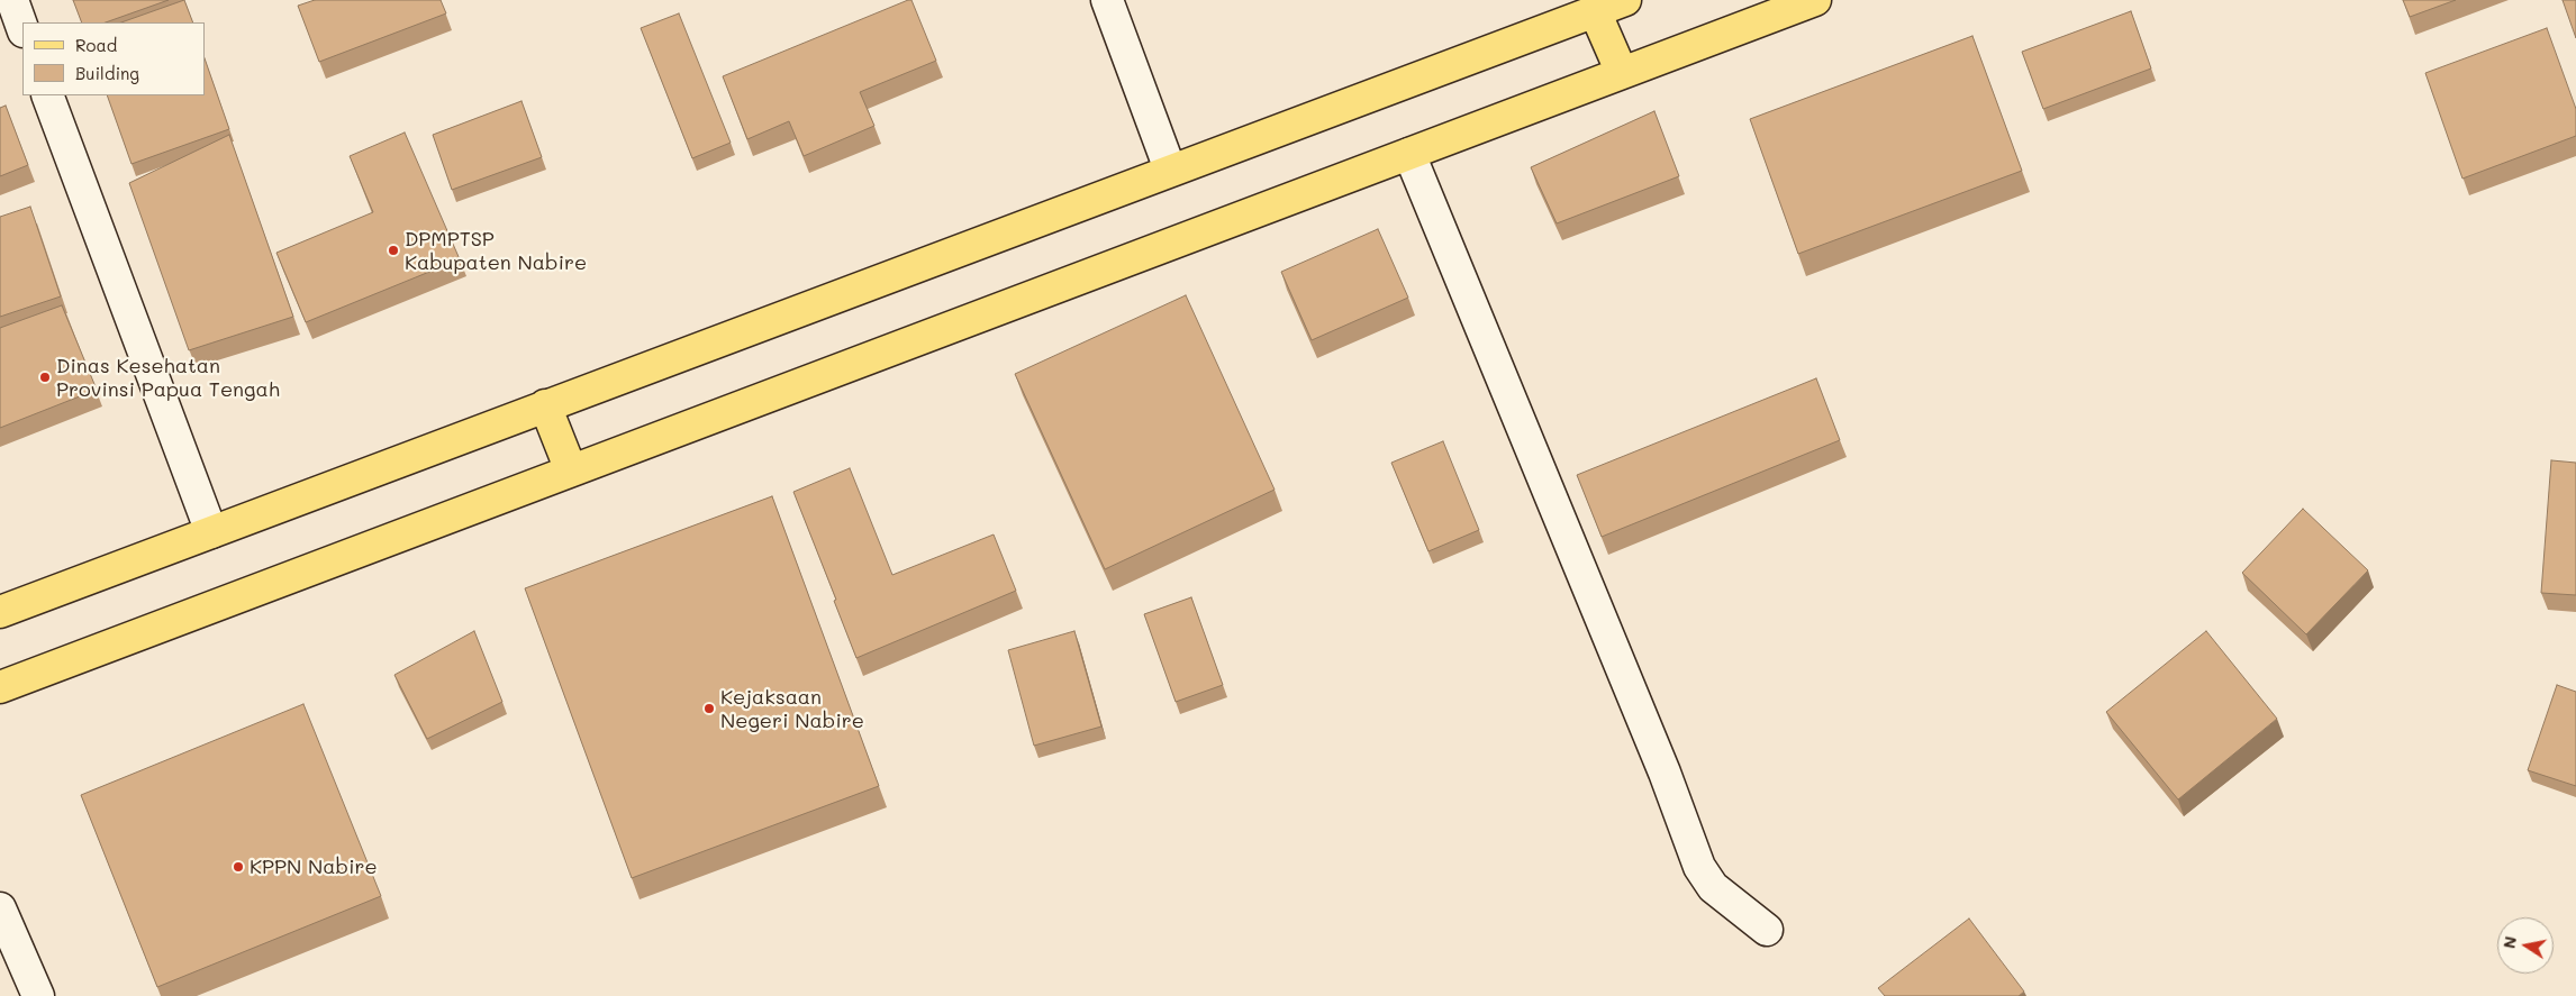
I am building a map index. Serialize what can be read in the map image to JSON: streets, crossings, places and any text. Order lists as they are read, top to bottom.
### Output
{
  "places": [
    "DPMPTSP Kabupaten Nabire",
    "Dinas Kesehatan Provinsi Papua Tengah",
    "Kejaksaan Negeri Nabire",
    "KPPN Nabire"
  ],
  "legend": ["Road", "Building"],
  "north": "left"
}
